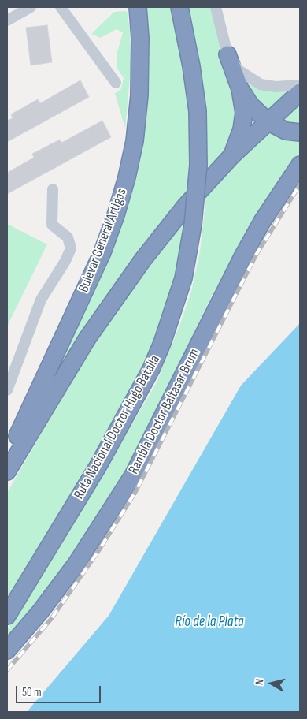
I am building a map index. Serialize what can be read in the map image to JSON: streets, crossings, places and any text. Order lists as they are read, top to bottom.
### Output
{
  "streets": {
    "highway": ["Bulevar General Artigas", "Rambla Doctor Baltasar Brum", "Ruta Nacional Doctor Hugo Batalla"]
  },
  "water": ["Río de la Plata"],
  "scale_bar": "50 m",
  "north": "left"
}
